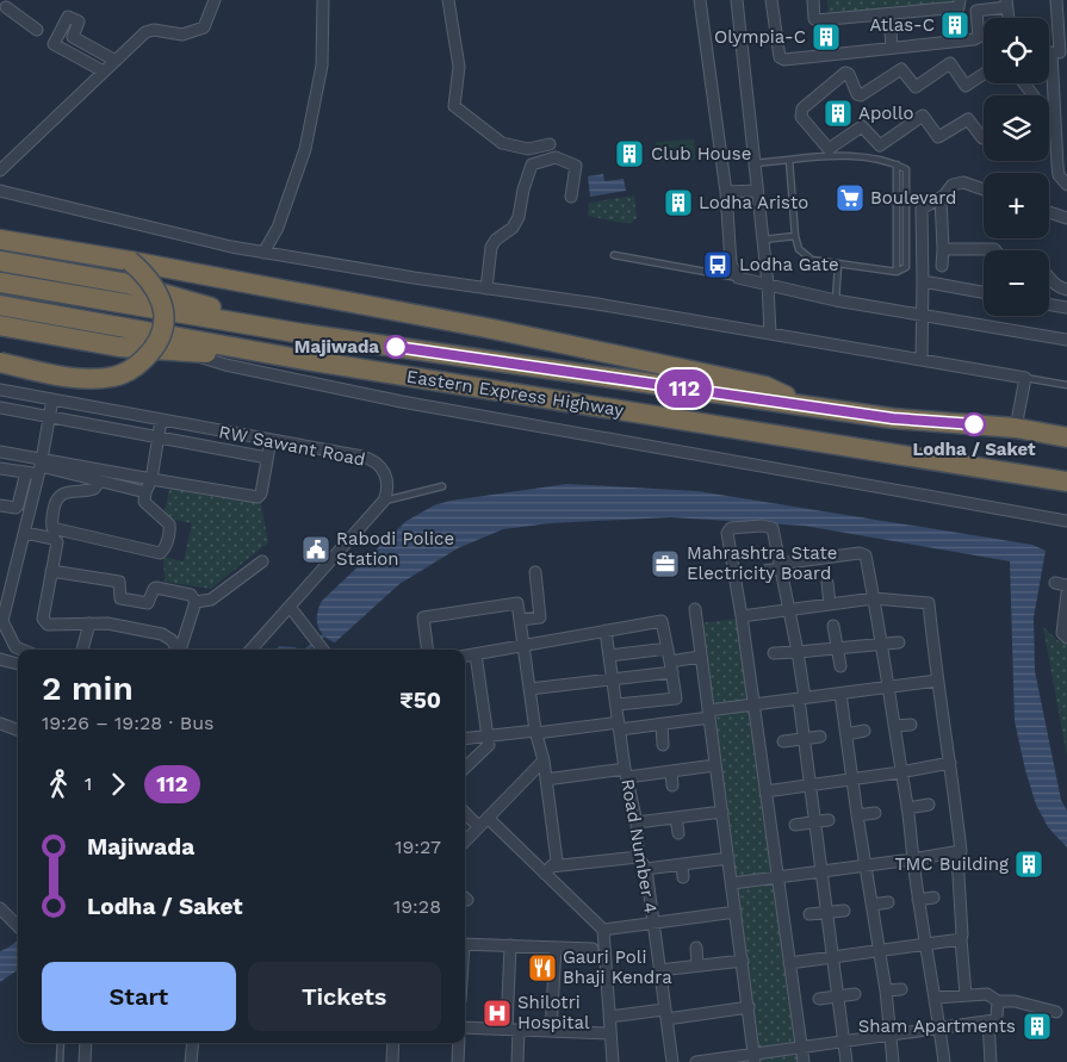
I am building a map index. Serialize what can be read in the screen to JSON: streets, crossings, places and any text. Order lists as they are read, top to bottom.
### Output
{
  "streets": {
    "highway": ["Eastern Express Highway"],
    "street": ["RW Sawant Road", "Road Number 4"]
  },
  "places": {
    "building": [
      "Atlas-C",
      "Olympia-C",
      "Apollo",
      "Club House",
      "Lodha Aristo",
      "TMC Building",
      "Sham Apartments"
    ],
    "supermarket": ["Boulevard"],
    "bus stop": ["Lodha Gate"],
    "other": ["Majiwada", "Lodha / Saket"],
    "public building": ["Rabodi Police Station"],
    "office": ["Mahrashtra State Electricity Board"],
    "restaurant": ["Gauri Poli Bhaji Kendra"],
    "hospital": ["Shilotri Hospital"]
  },
  "lines": ["bus line 112"],
  "page": {
    "on_map": "112",
    "map_buttons": ["+", "−"],
    "heading": ["2 min", "19:26 – 19:28 · Bus", "₹50"],
    "legs": ["1", "112"],
    "list": [
      {
        "name": "Majiwada",
        "value": "19:27"
      },
      {
        "name": "Lodha / Saket",
        "value": "19:28"
      }
    ],
    "buttons": ["Start", "Tickets"]
  }
}
